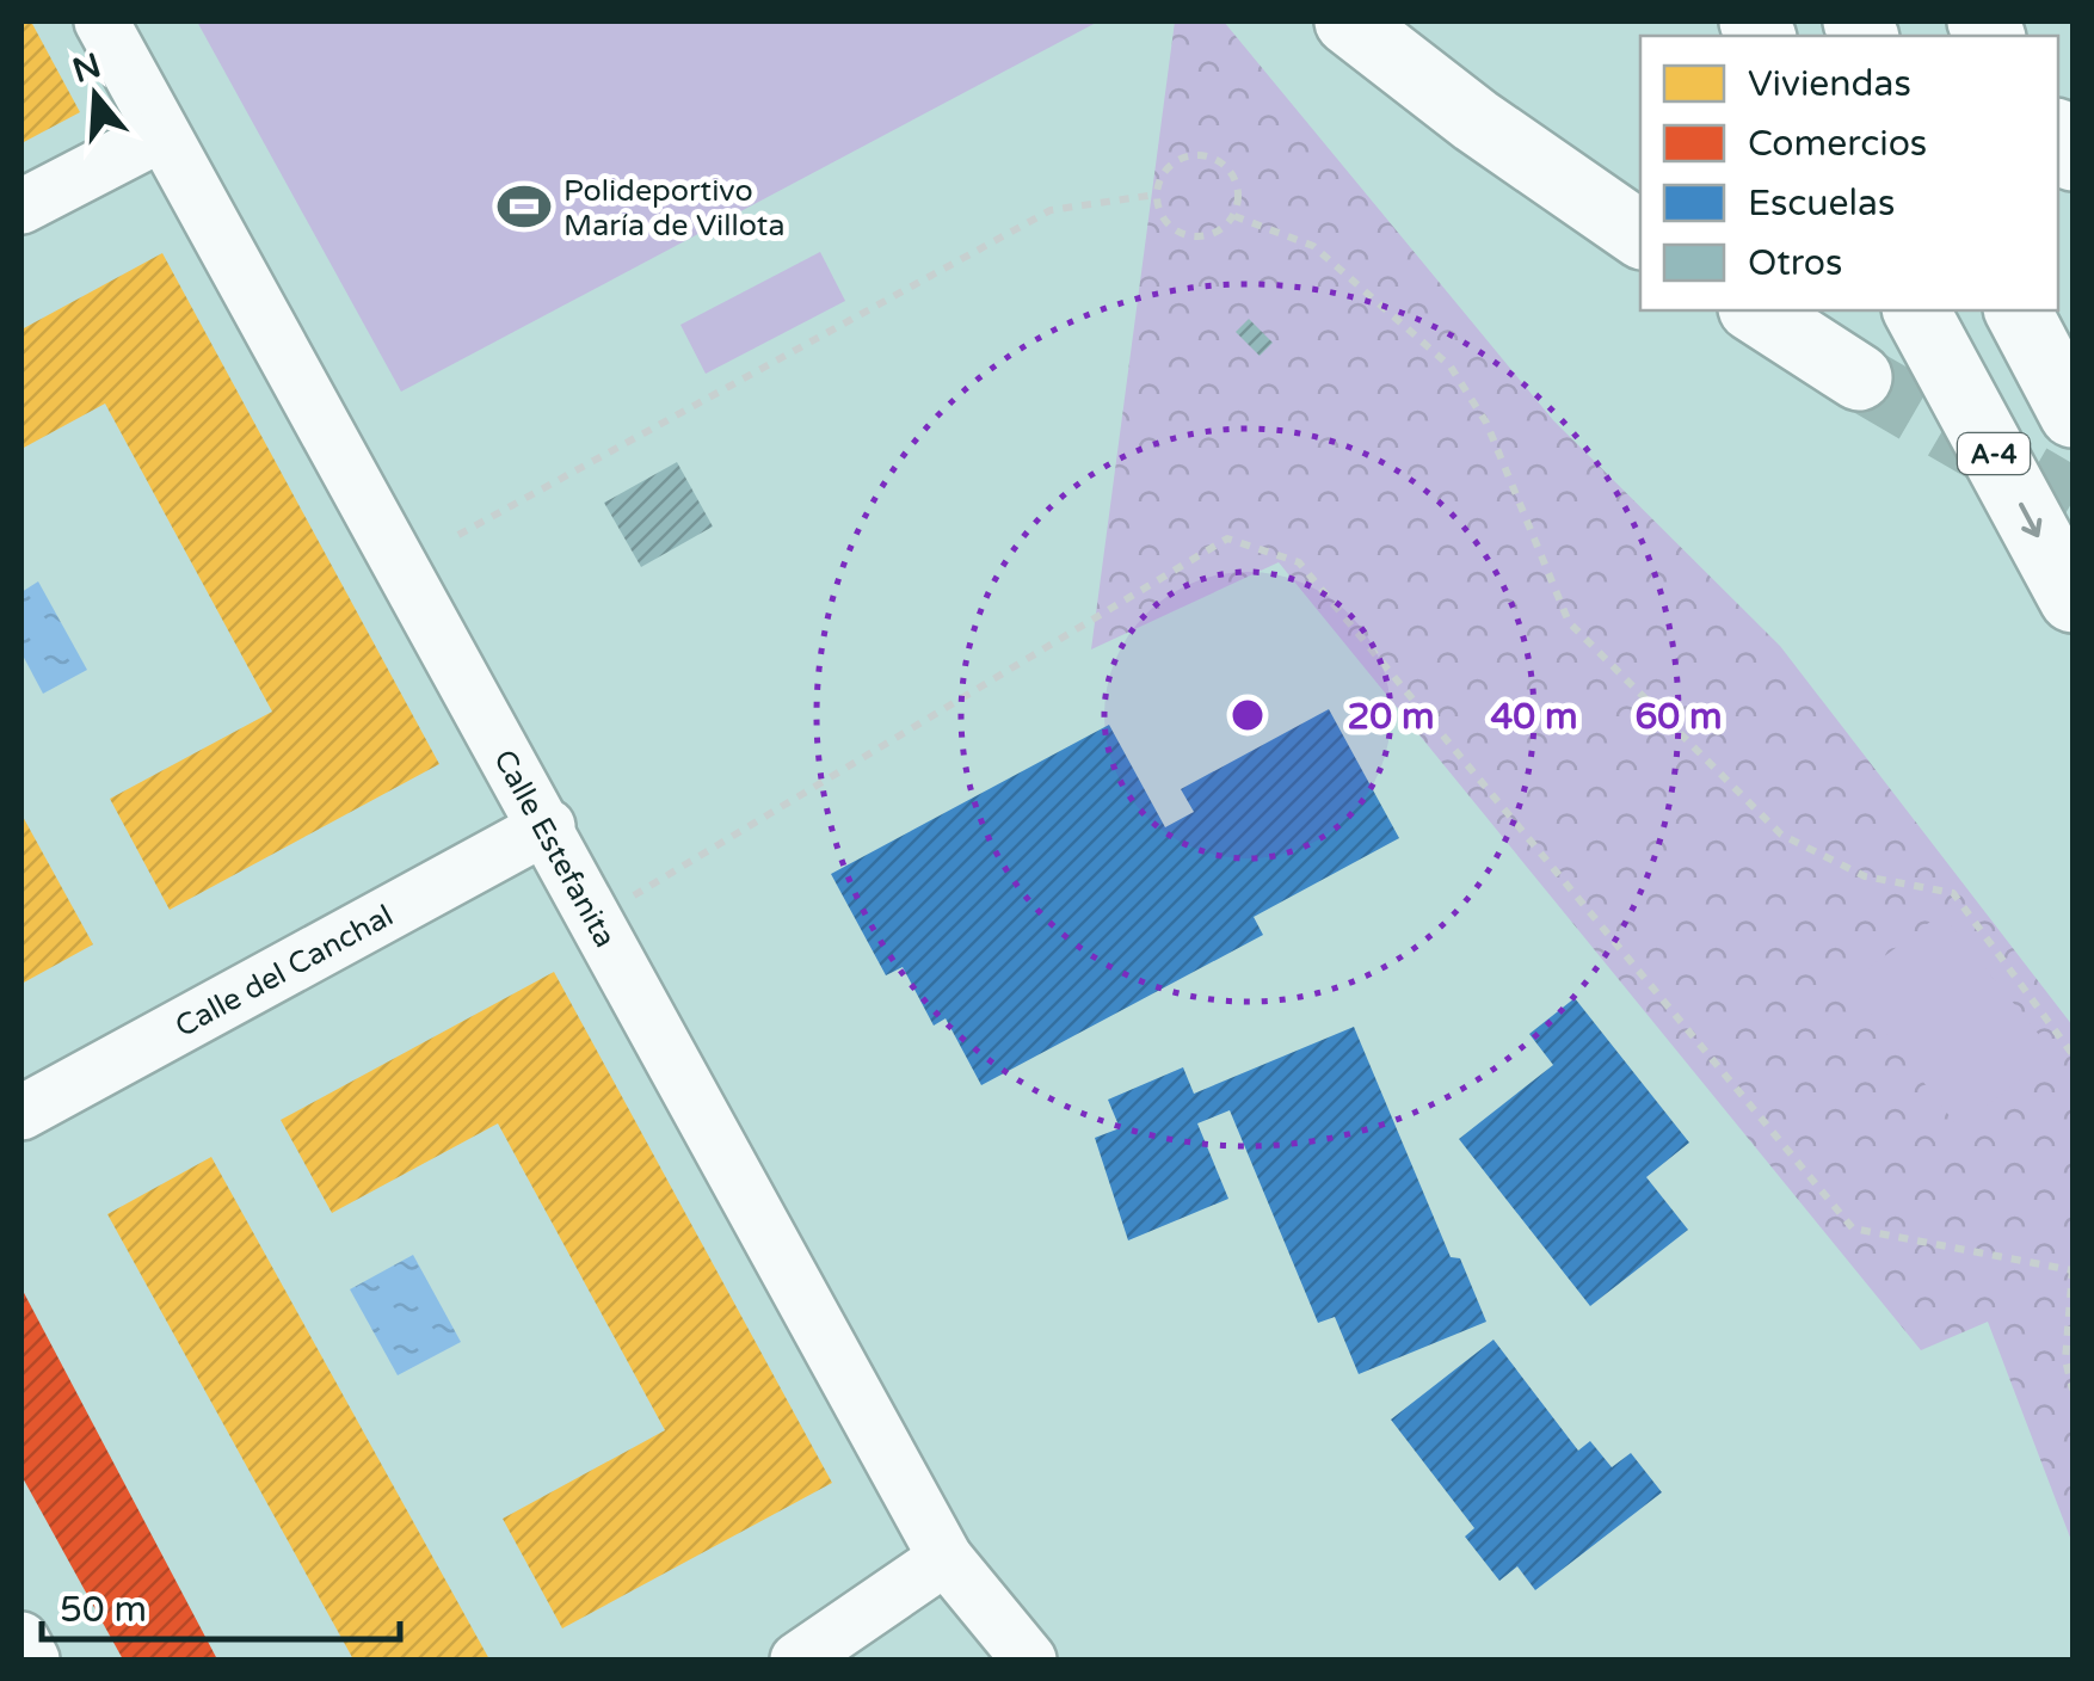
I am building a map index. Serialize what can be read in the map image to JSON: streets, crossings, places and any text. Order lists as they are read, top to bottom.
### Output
{
  "streets": {
    "main road": ["A-4"],
    "street": ["Calle Estefanita", "Calle del Canchal"]
  },
  "crossings": [
    ["Calle Estefanita", "Calle del Canchal"]
  ],
  "places": {
    "sports": ["Polideportivo María de Villota"]
  },
  "legend": [
    "Viviendas",
    "Comercios",
    "Escuelas",
    "Otros"
  ],
  "scale_bar": "50 m",
  "north": "top",
  "rings": ["20 m", "40 m", "60 m"]
}
